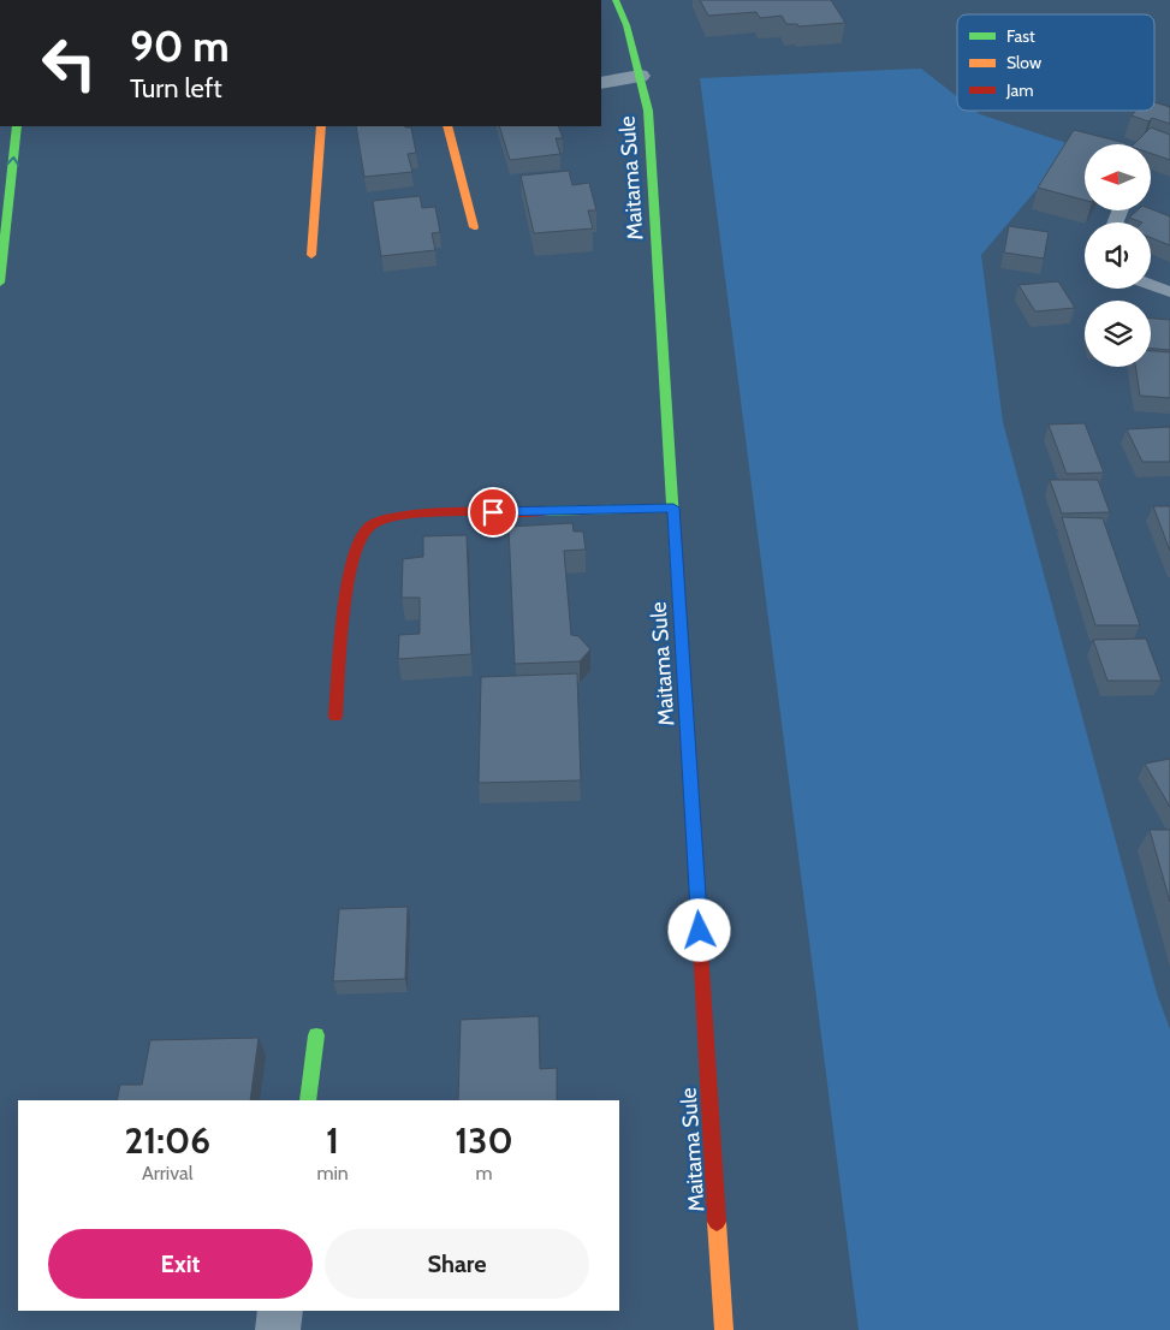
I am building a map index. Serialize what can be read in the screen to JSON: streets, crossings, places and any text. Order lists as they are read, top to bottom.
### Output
{
  "streets": {
    "main road": ["Maitama Sule"]
  },
  "legend": ["Fast", "Slow", "Jam"],
  "north": "left",
  "page": {
    "turn": ["90 m", "Turn left"],
    "eta": [
      "21:06",
      "Arrival",
      "1",
      "min",
      "130",
      "m"
    ],
    "buttons": ["Exit", "Share"]
  }
}
